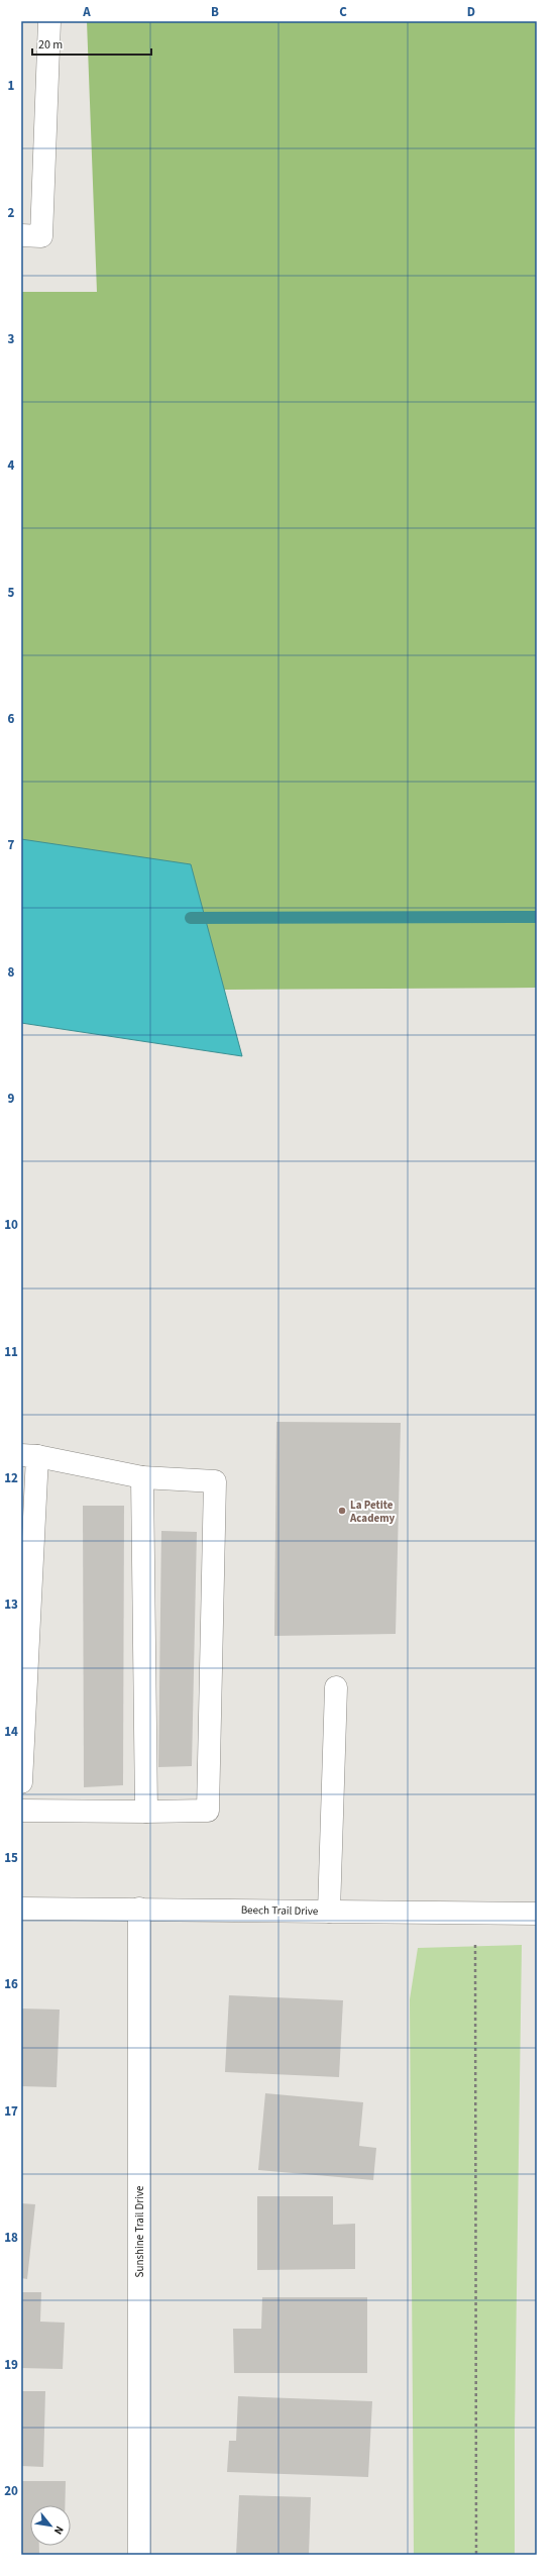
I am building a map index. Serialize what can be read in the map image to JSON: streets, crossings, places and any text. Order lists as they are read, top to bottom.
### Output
{
  "streets": {
    "street": ["Beech Trail Drive", "Sunshine Trail Drive"]
  },
  "crossings": [
    ["Beech Trail Drive", "Sunshine Trail Drive"]
  ],
  "places": ["La Petite Academy"],
  "scale_bar": "20 m",
  "north": "bottom right",
  "grid": {
    "columns": [
      "A",
      "B",
      "C",
      "D"
    ],
    "rows": [
      "1",
      "2",
      "3",
      "4",
      "5",
      "6",
      "7",
      "8",
      "9",
      "10",
      "11",
      "12",
      "13",
      "14",
      "15",
      "16",
      "17",
      "18",
      "19",
      "20"
    ]
  }
}
